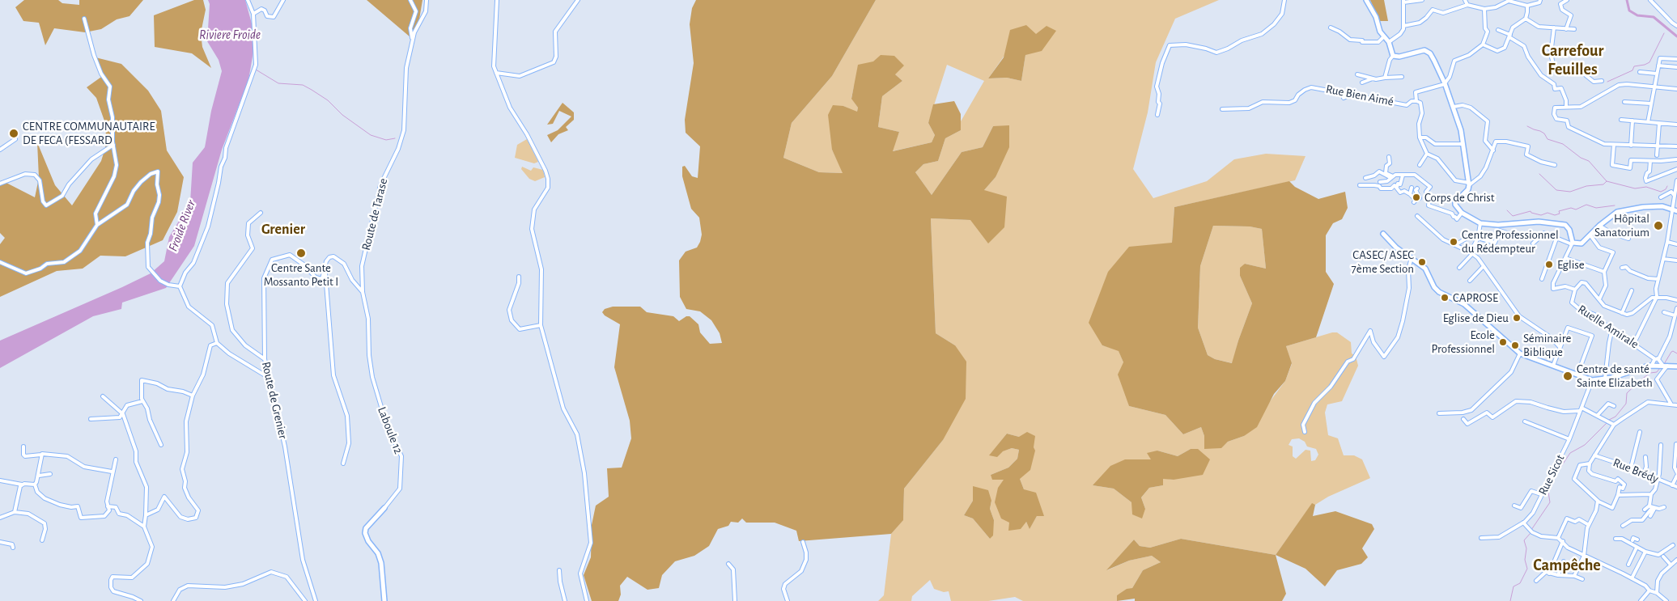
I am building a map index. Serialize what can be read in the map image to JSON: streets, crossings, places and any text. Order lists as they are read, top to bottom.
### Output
{
  "streets": {
    "street": [
      "Rue Bien Aimé",
      "Route de Tarase",
      "Ruelle Amirale",
      "Route de Grenier",
      "Laboule 12",
      "Rue Brédy",
      "Rue Sicot"
    ]
  },
  "crossings": [
    ["Route de Tarase", "Laboule 12"]
  ],
  "districts": ["Carrefour Feuilles", "Grenier", "Campêche"],
  "water": ["Riviere Froide", "Froide River"],
  "places": [
    "CENTRE COMMUNAUTAIRE DE FECA (FESSARD",
    "Corps de Christ",
    "Hôpital Sanatorium",
    "Centre Professionnel du Rédempteur",
    "Centre Sante Mossanto Petit I",
    "CASEC/ ASEC 7ème Section",
    "Eglise",
    "CAPROSE",
    "Eglise de Dieu",
    "Ecole Professionnel",
    "Séminaire Biblique",
    "Centre de santé Sainte Elizabeth"
  ]
}
